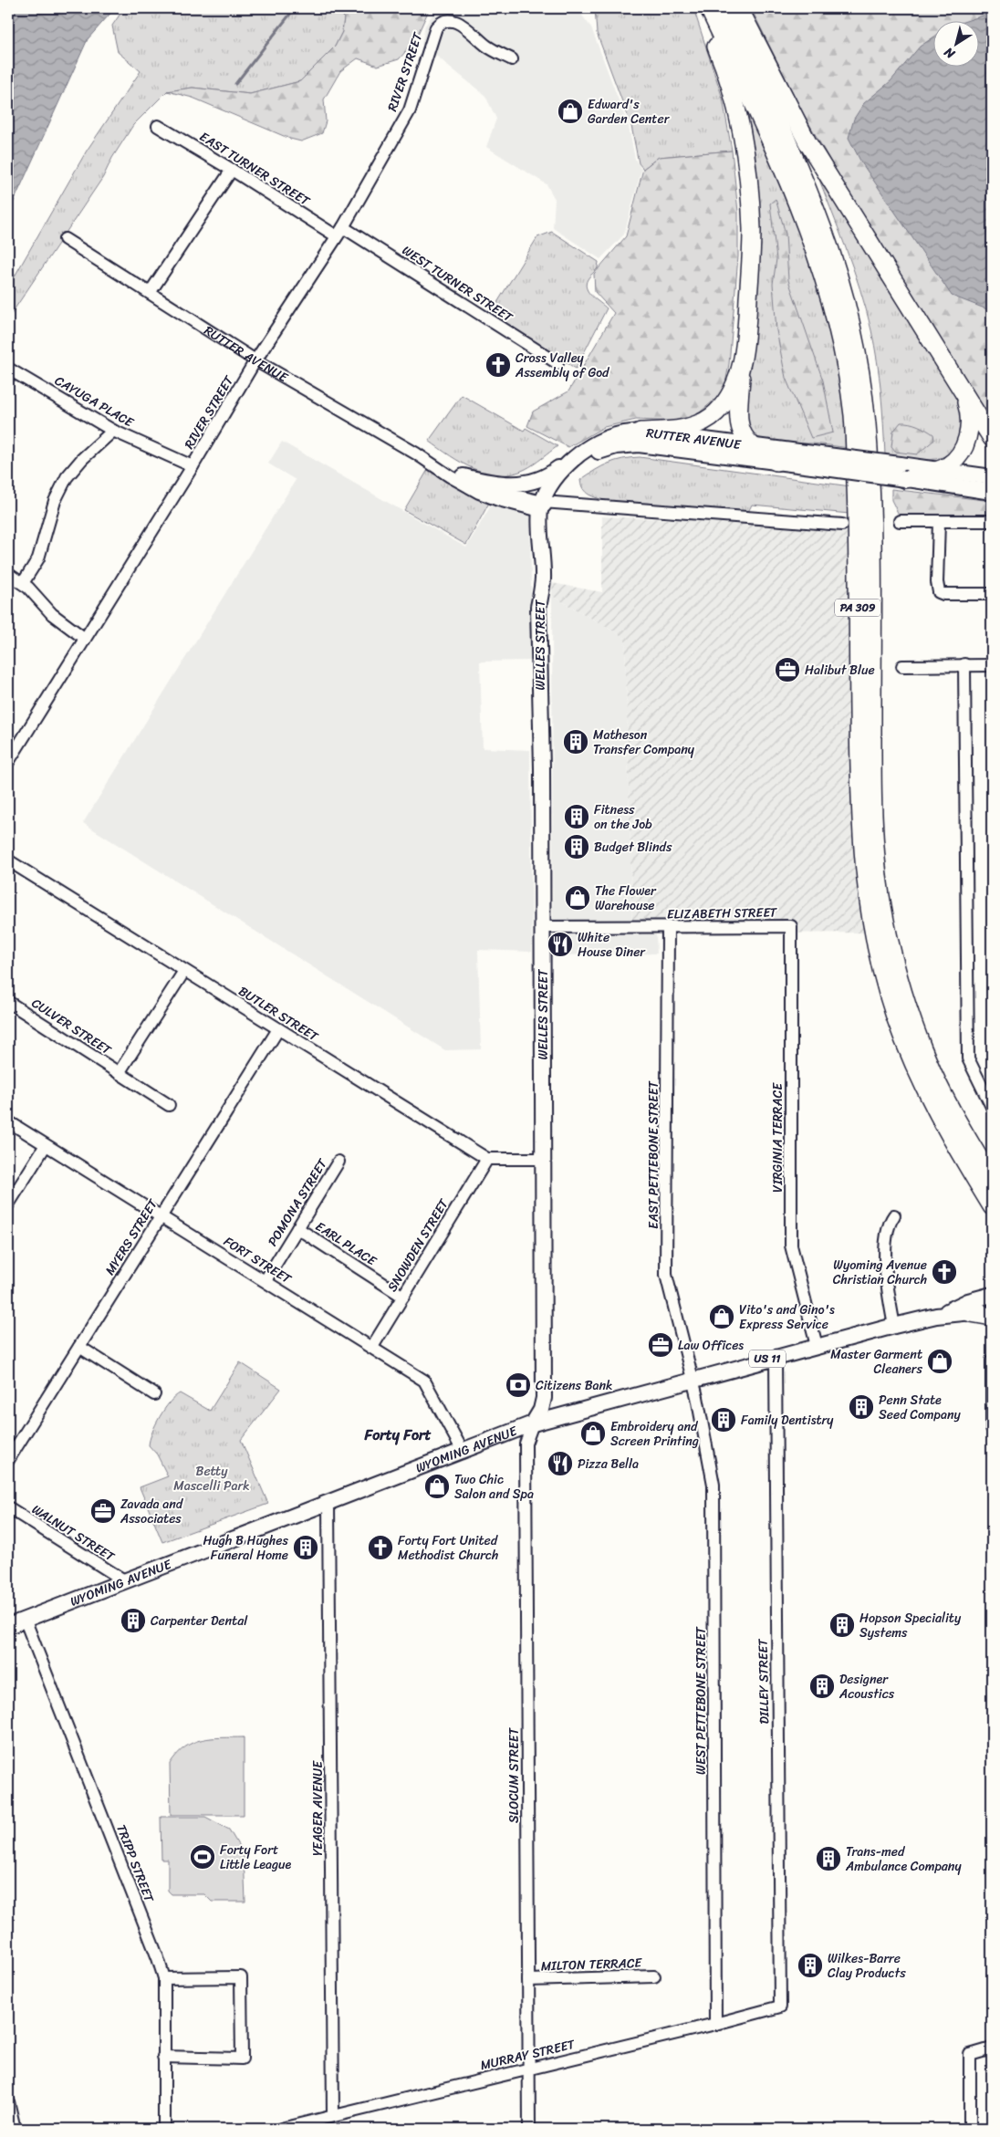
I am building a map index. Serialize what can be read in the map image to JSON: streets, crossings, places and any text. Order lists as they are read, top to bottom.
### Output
{
  "streets": {
    "highway": ["PA 309"],
    "main road": [
      "RUTTER AVENUE",
      "WELLES STREET",
      "US 11",
      "WYOMING AVENUE"
    ],
    "street": [
      "RIVER STREET",
      "EAST TURNER STREET",
      "WEST TURNER STREET",
      "CAYUGA PLACE",
      "ELIZABETH STREET",
      "BUTLER STREET",
      "CULVER STREET",
      "VIRGINIA TERRACE",
      "EAST PETTEBONE STREET",
      "POMONA STREET",
      "MYERS STREET",
      "EARL PLACE",
      "SNOWDEN STREET",
      "FORT STREET",
      "WALNUT STREET",
      "DILLEY STREET",
      "WEST PETTEBONE STREET",
      "SLOCUM STREET",
      "YEAGER AVENUE",
      "TRIPP STREET",
      "MILTON TERRACE",
      "MURRAY STREET"
    ]
  },
  "crossings": [
    ["RIVER STREET", "EAST TURNER STREET"],
    ["RIVER STREET", "WEST TURNER STREET"],
    ["RIVER STREET", "RUTTER AVENUE"],
    ["RIVER STREET", "CAYUGA PLACE"],
    ["EAST TURNER STREET", "WEST TURNER STREET"],
    ["RUTTER AVENUE", "WELLES STREET"],
    ["WELLES STREET", "ELIZABETH STREET"],
    ["WELLES STREET", "WYOMING AVENUE"],
    ["WELLES STREET", "SLOCUM STREET"],
    ["ELIZABETH STREET", "VIRGINIA TERRACE"],
    ["ELIZABETH STREET", "EAST PETTEBONE STREET"],
    ["BUTLER STREET", "MYERS STREET"],
    ["BUTLER STREET", "SNOWDEN STREET"],
    ["VIRGINIA TERRACE", "WYOMING AVENUE"],
    ["EAST PETTEBONE STREET", "WYOMING AVENUE"],
    ["EAST PETTEBONE STREET", "WEST PETTEBONE STREET"],
    ["POMONA STREET", "EARL PLACE"],
    ["POMONA STREET", "FORT STREET"],
    ["MYERS STREET", "FORT STREET"],
    ["EARL PLACE", "SNOWDEN STREET"],
    ["SNOWDEN STREET", "FORT STREET"],
    ["FORT STREET", "WYOMING AVENUE"],
    ["WYOMING AVENUE", "WALNUT STREET"],
    ["WYOMING AVENUE", "DILLEY STREET"],
    ["WYOMING AVENUE", "WEST PETTEBONE STREET"],
    ["WYOMING AVENUE", "SLOCUM STREET"],
    ["WYOMING AVENUE", "YEAGER AVENUE"],
    ["WYOMING AVENUE", "TRIPP STREET"],
    ["DILLEY STREET", "MURRAY STREET"],
    ["WEST PETTEBONE STREET", "MURRAY STREET"],
    ["SLOCUM STREET", "MILTON TERRACE"],
    ["SLOCUM STREET", "MURRAY STREET"],
    ["YEAGER AVENUE", "MURRAY STREET"]
  ],
  "districts": ["Forty Fort"],
  "parks": ["Betty Mascelli Park"],
  "places": {
    "shop": [
      "Edward's Garden Center",
      "The Flower Warehouse",
      "Vito's and Gino's Express Service",
      "Master Garment Cleaners",
      "Embroidery and Screen Printing",
      "Two Chic Salon and Spa"
    ],
    "church": ["Cross Valley Assembly of God", "Wyoming Avenue Christian Church", "Forty Fort United Methodist Church"],
    "office": ["Halibut Blue", "Law Offices", "Zavada and Associates"],
    "building": [
      "Matheson Transfer Company",
      "Fitness on the Job",
      "Budget Blinds",
      "Penn State Seed Company",
      "Family Dentistry",
      "Hugh B Hughes Funeral Home",
      "Carpenter Dental",
      "Hopson Speciality Systems",
      "Designer Acoustics",
      "Trans-med Ambulance Company",
      "Wilkes-Barre Clay Products"
    ],
    "restaurant": ["White House Diner", "Pizza Bella"],
    "bank": ["Citizens Bank"],
    "sports": ["Forty Fort Little League"]
  },
  "north": "bottom left"
}
